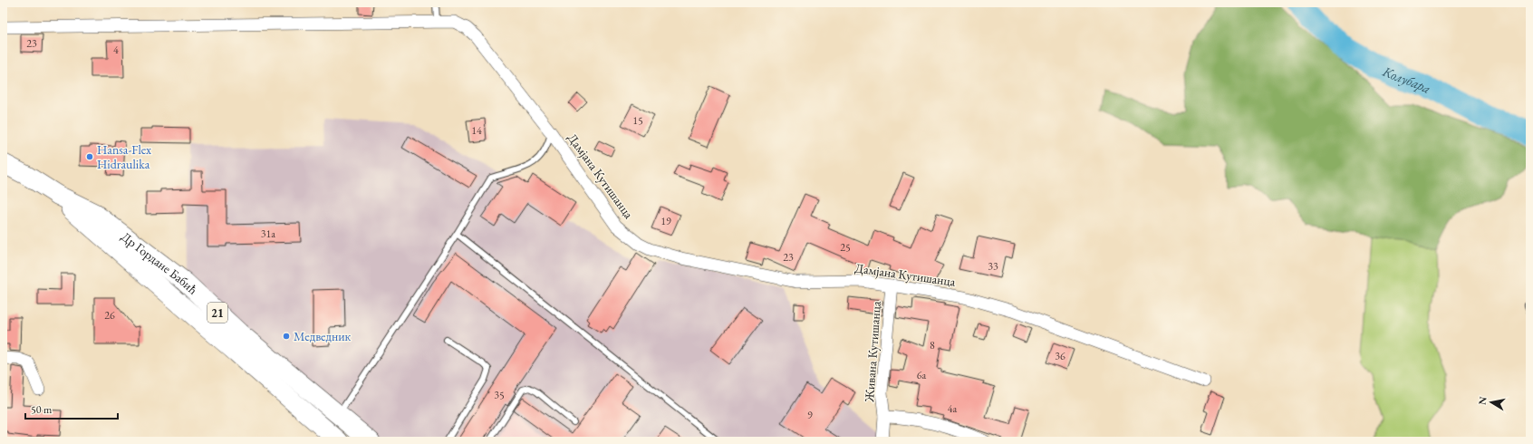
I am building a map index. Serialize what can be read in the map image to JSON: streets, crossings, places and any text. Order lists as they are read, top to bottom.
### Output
{
  "streets": {
    "main road": ["Др Гордане Бабић", "21"],
    "street": ["Дамјана Кутишанца", "Живана Кутишанца"]
  },
  "crossings": [
    ["Дамјана Кутишанца", "Живана Кутишанца"]
  ],
  "water": ["Колубара"],
  "places": ["Hansa-Flex Hidraulika", "Медведник"],
  "house_numbers": [
    "23",
    "4",
    "15",
    "14",
    "19",
    "31a",
    "25",
    "23",
    "33",
    "26",
    "8",
    "36",
    "6a",
    "35",
    "4a",
    "9"
  ],
  "scale_bar": "50 m",
  "north": "left"
}
